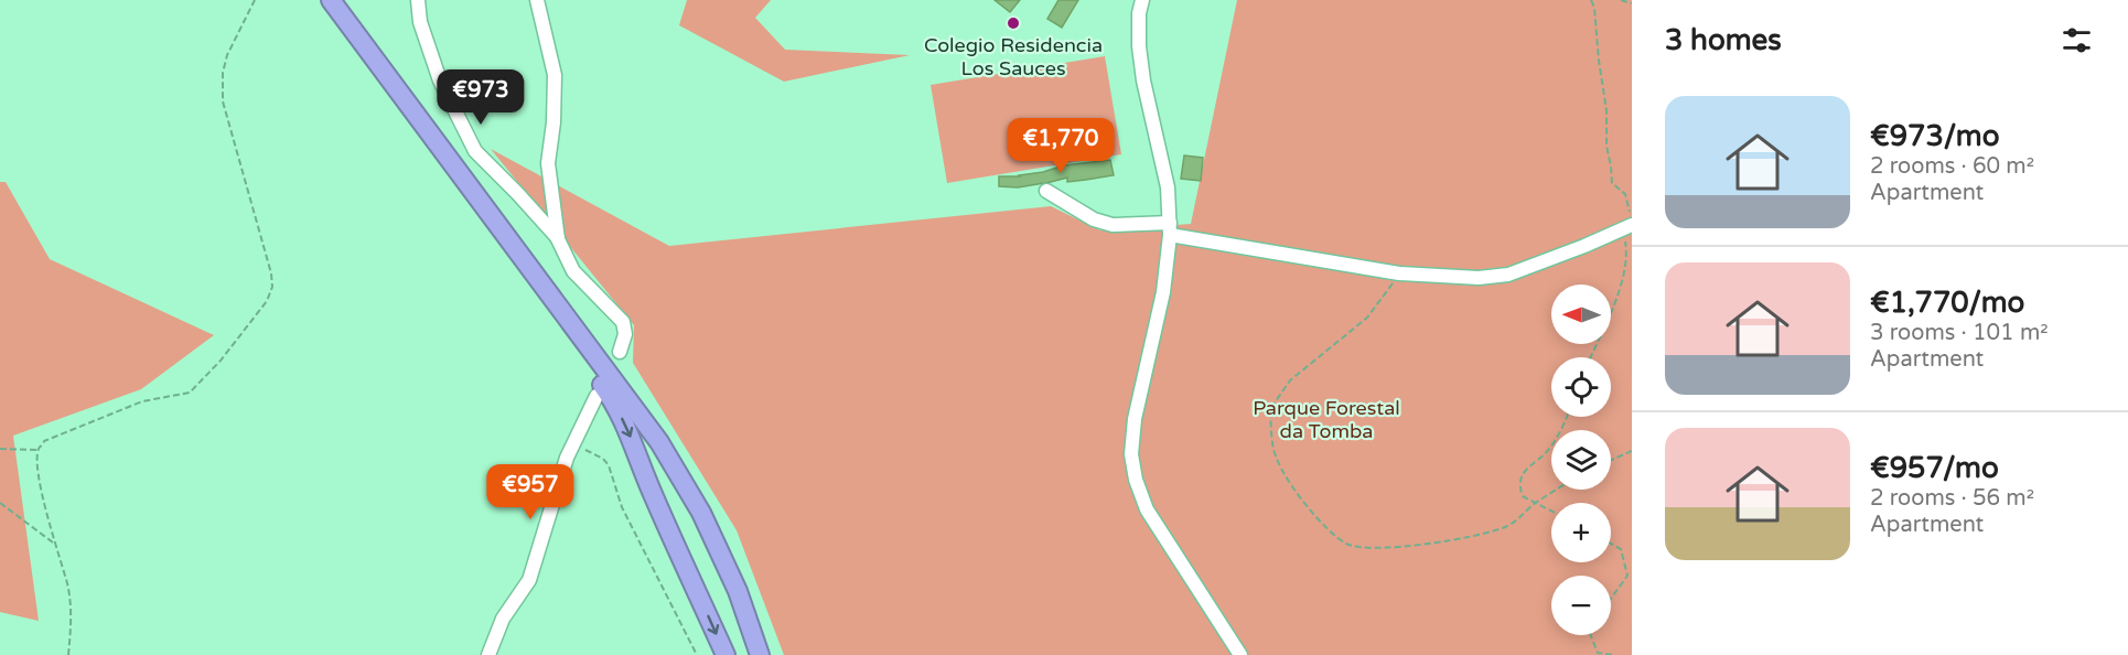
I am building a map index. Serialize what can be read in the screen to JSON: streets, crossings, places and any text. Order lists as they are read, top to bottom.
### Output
{
  "parks": ["Parque Forestal da Tomba"],
  "places": ["Colegio Residencia Los Sauces"],
  "north": "left",
  "page": {
    "heading": "3 homes",
    "price": ["€973", "€1,770", "€957"],
    "list": [
      {
        "name": "€973/mo",
        "note": "2 rooms · 60 m² · Apartment"
      },
      {
        "name": "€1,770/mo",
        "note": "3 rooms · 101 m² · Apartment"
      },
      {
        "name": "€957/mo",
        "note": "2 rooms · 56 m² · Apartment"
      }
    ],
    "map_buttons": ["+", "−"]
  }
}
